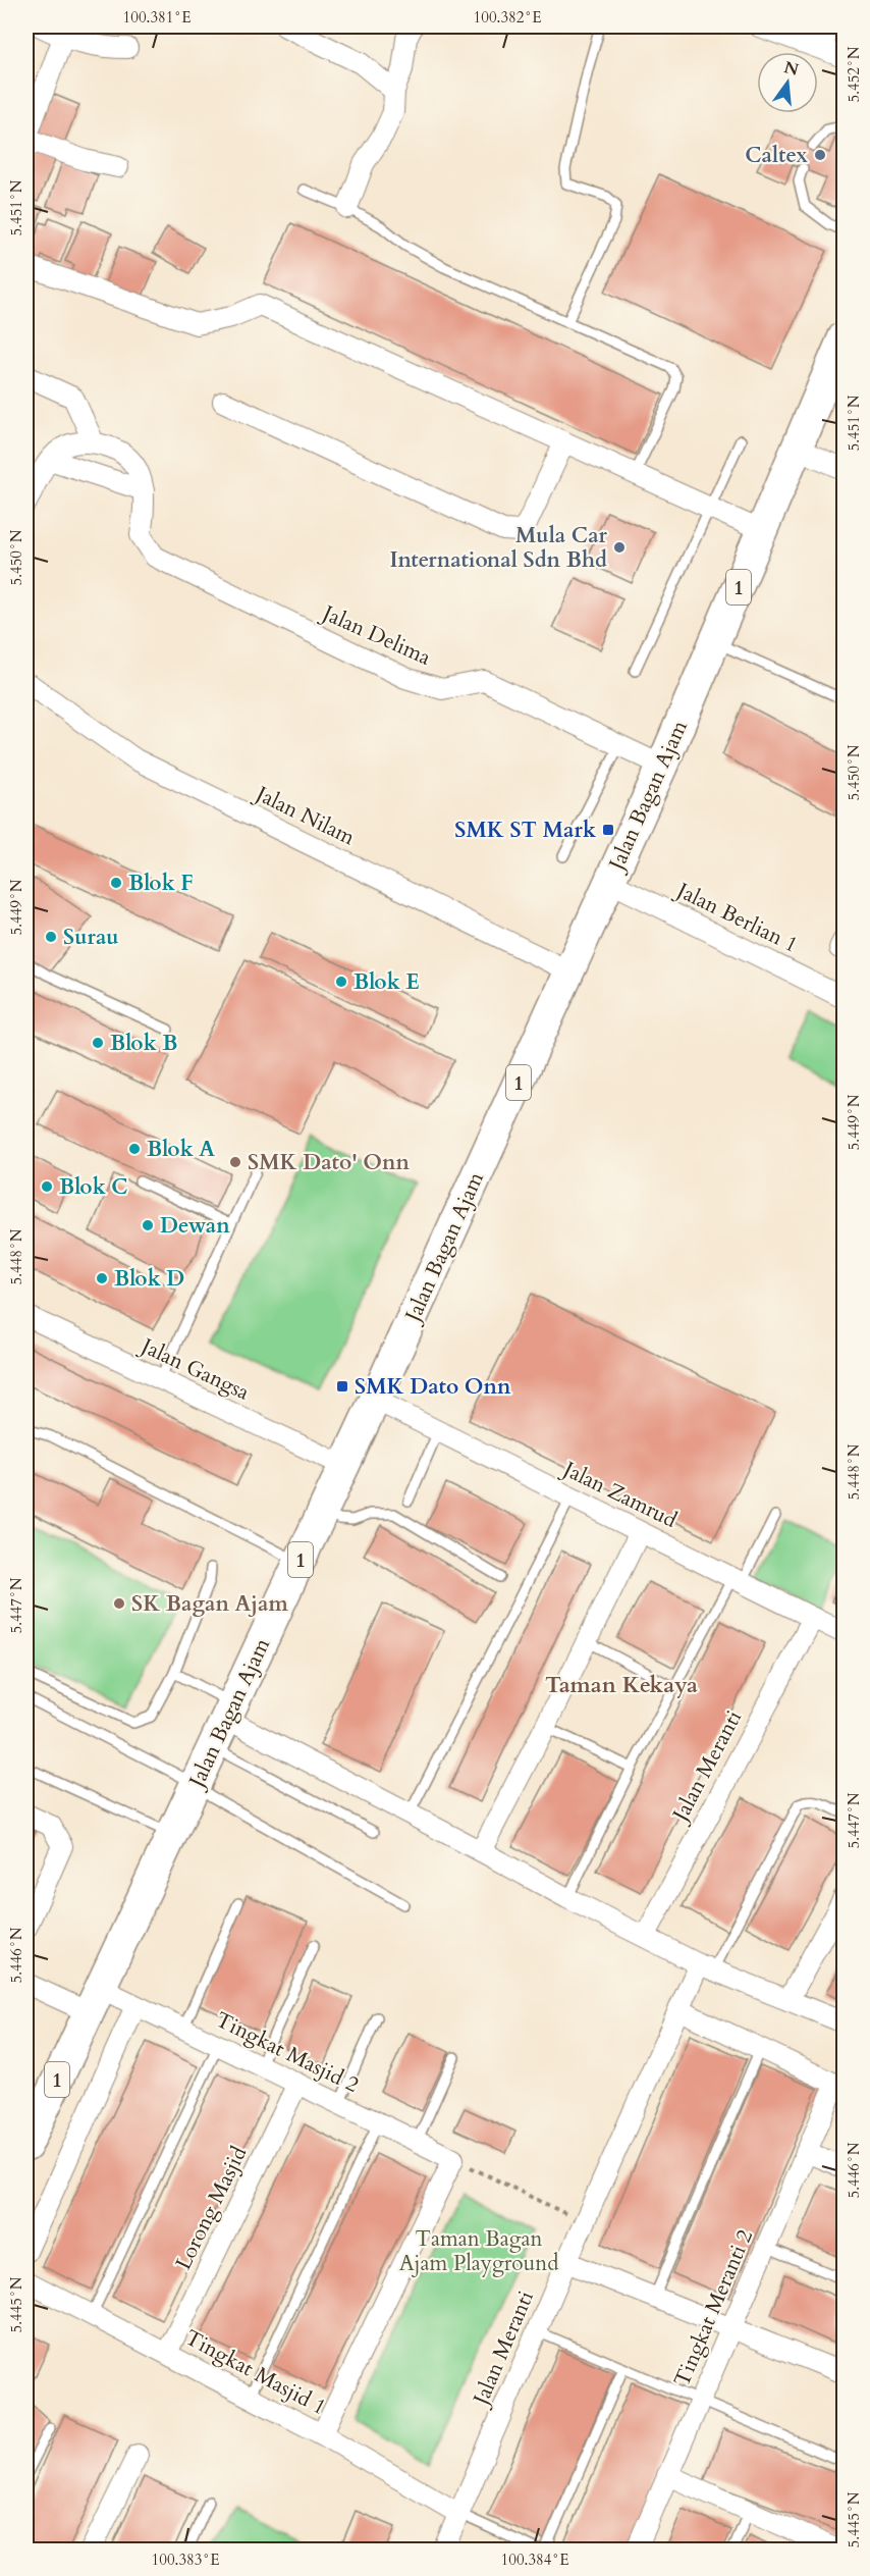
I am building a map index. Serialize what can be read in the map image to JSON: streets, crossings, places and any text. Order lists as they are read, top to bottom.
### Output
{
  "streets": {
    "main road": ["1", "Jalan Bagan Ajam"],
    "street": [
      "Jalan Delima",
      "Jalan Nilam",
      "Jalan Berlian 1",
      "Jalan Gangsa",
      "Jalan Zamrud",
      "Jalan Meranti",
      "Tingkat Masjid 2",
      "Lorong Masjid",
      "Tingkat Meranti 2",
      "Tingkat Masjid 1"
    ]
  },
  "crossings": [
    ["Jalan Delima", "Jalan Bagan Ajam"],
    ["Jalan Bagan Ajam", "Jalan Nilam"],
    ["Jalan Bagan Ajam", "Jalan Berlian 1"],
    ["Jalan Bagan Ajam", "Jalan Gangsa"],
    ["Jalan Bagan Ajam", "Jalan Zamrud"],
    ["Jalan Bagan Ajam", "Tingkat Masjid 2"],
    ["Jalan Zamrud", "Jalan Meranti"],
    ["Jalan Meranti", "Tingkat Masjid 1"],
    ["Tingkat Masjid 2", "Lorong Masjid"],
    ["Lorong Masjid", "Tingkat Masjid 1"]
  ],
  "districts": ["Taman Kekaya"],
  "parks": ["Taman Bagan Ajam Playground"],
  "places": {
    "other": [
      "Caltex",
      "Mula Car International Sdn Bhd",
      "Blok F",
      "Surau",
      "Blok E",
      "Blok B",
      "Blok A",
      "SMK Dato' Onn",
      "Blok C",
      "Dewan",
      "Blok D",
      "SK Bagan Ajam"
    ],
    "transit": ["SMK ST Mark", "SMK Dato Onn"]
  },
  "north": "top",
  "coordinates": [
    "100.381°E",
    "100.382°E",
    "5.452°N",
    "5.451°N",
    "5.450°N",
    "5.449°N",
    "5.448°N",
    "5.447°N",
    "5.446°N",
    "5.445°N",
    "100.383°E",
    "100.384°E"
  ]
}
